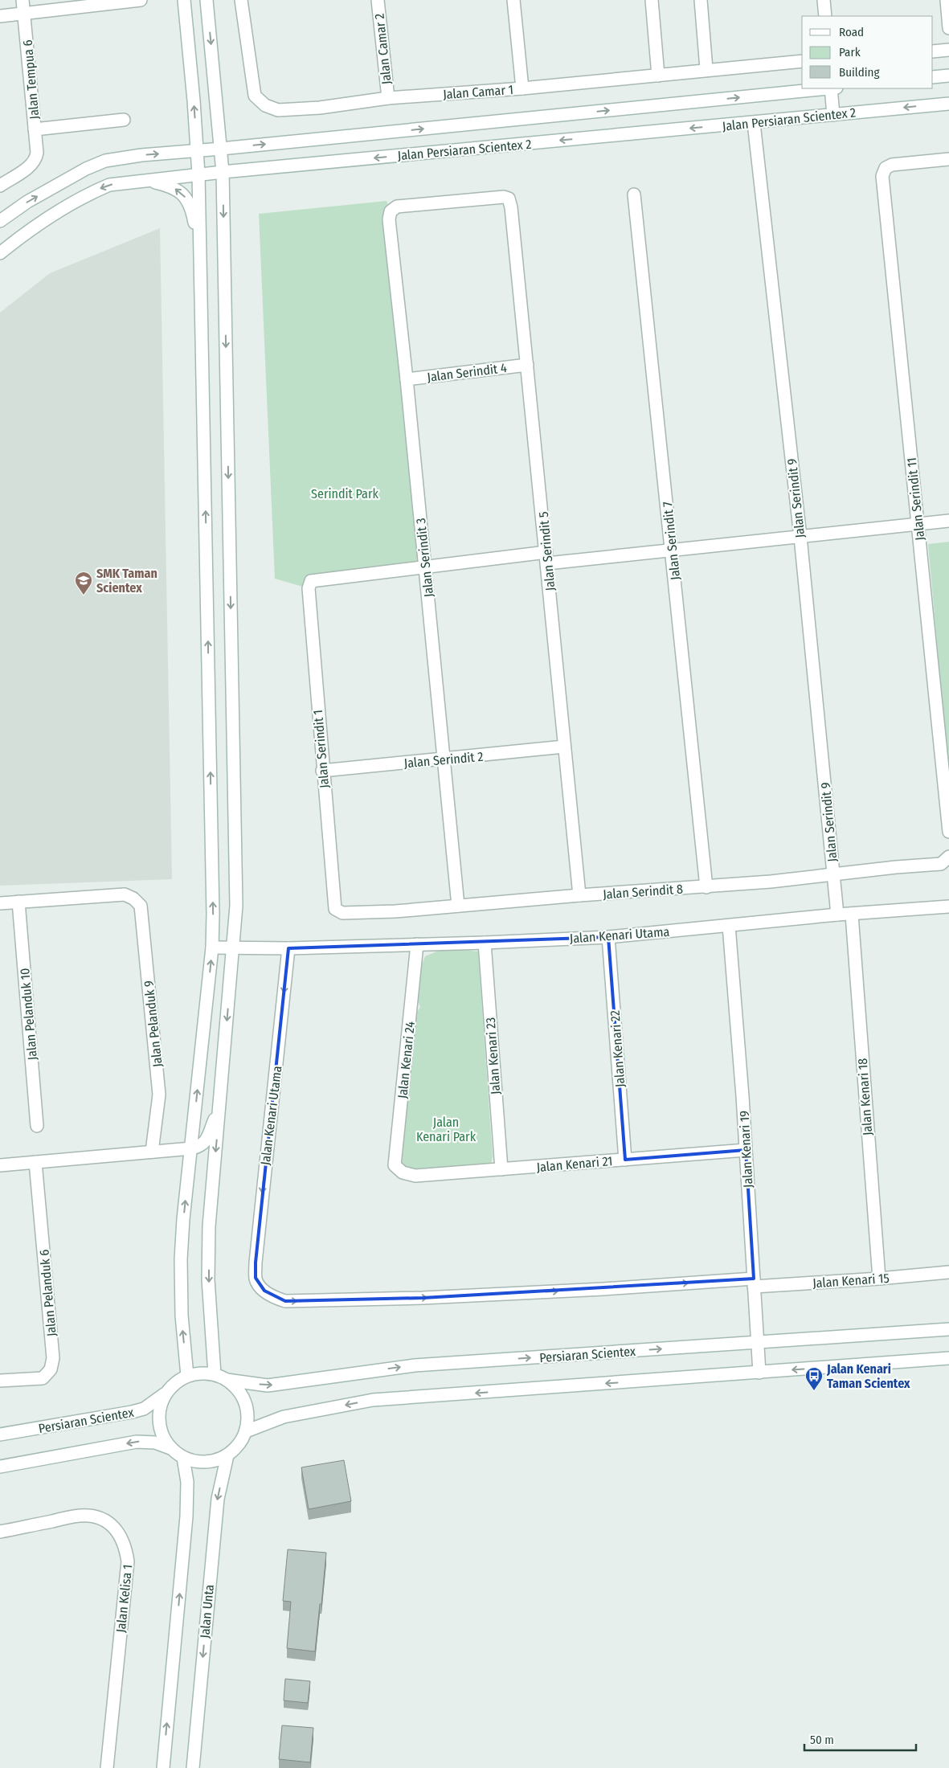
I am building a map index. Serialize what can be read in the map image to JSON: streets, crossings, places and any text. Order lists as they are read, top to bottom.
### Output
{
  "streets": {
    "street": [
      "Jalan Camar 2",
      "Jalan Tempua 6",
      "Jalan Camar 1",
      "Jalan Persiaran Scientex 2",
      "Jalan Serindit 4",
      "Jalan Serindit 9",
      "Jalan Serindit 11",
      "Jalan Serindit 7",
      "Jalan Serindit 5",
      "Jalan Serindit 3",
      "Jalan Serindit 1",
      "Jalan Serindit 2",
      "Jalan Serindit 8",
      "Jalan Kenari Utama",
      "Jalan Pelanduk 10",
      "Jalan Pelanduk 9",
      "Jalan Kenari 22",
      "Jalan Kenari 23",
      "Jalan Kenari 24",
      "Jalan Kenari 18",
      "Jalan Kenari 19",
      "Jalan Kenari 21",
      "Jalan Kenari 15",
      "Jalan Pelanduk 6",
      "Persiaran Scientex",
      "Jalan Kelisa 1",
      "Jalan Unta"
    ]
  },
  "crossings": [
    ["Jalan Camar 2", "Jalan Camar 1"],
    ["Jalan Persiaran Scientex 2", "Jalan Serindit 9"],
    ["Jalan Serindit 4", "Jalan Serindit 5"],
    ["Jalan Serindit 4", "Jalan Serindit 3"],
    ["Jalan Serindit 9", "Jalan Serindit 8"],
    ["Jalan Serindit 9", "Jalan Kenari Utama"],
    ["Jalan Serindit 7", "Jalan Serindit 8"],
    ["Jalan Serindit 5", "Jalan Serindit 3"],
    ["Jalan Serindit 5", "Jalan Serindit 2"],
    ["Jalan Serindit 5", "Jalan Serindit 8"],
    ["Jalan Serindit 3", "Jalan Serindit 1"],
    ["Jalan Serindit 3", "Jalan Serindit 2"],
    ["Jalan Serindit 3", "Jalan Serindit 8"],
    ["Jalan Serindit 1", "Jalan Serindit 2"],
    ["Jalan Serindit 1", "Jalan Serindit 8"],
    ["Jalan Kenari Utama", "Jalan Kenari 22"],
    ["Jalan Kenari Utama", "Jalan Kenari 23"],
    ["Jalan Kenari Utama", "Jalan Kenari 24"],
    ["Jalan Kenari Utama", "Jalan Kenari 18"],
    ["Jalan Kenari Utama", "Jalan Kenari 19"],
    ["Jalan Kenari Utama", "Jalan Kenari 15"],
    ["Jalan Pelanduk 10", "Jalan Pelanduk 9"],
    ["Jalan Kenari 22", "Jalan Kenari 21"],
    ["Jalan Kenari 23", "Jalan Kenari 21"],
    ["Jalan Kenari 24", "Jalan Kenari 21"],
    ["Jalan Kenari 18", "Jalan Kenari 15"],
    ["Jalan Kenari 19", "Jalan Kenari 21"],
    ["Jalan Kenari 19", "Jalan Kenari 15"],
    ["Jalan Kenari 19", "Persiaran Scientex"],
    ["Persiaran Scientex", "Jalan Unta"]
  ],
  "parks": ["Serindit Park", "Jalan Kenari Park"],
  "places": {
    "school or university": ["SMK Taman Scientex"],
    "bus stop": ["Jalan Kenari Taman Scientex"]
  },
  "legend": ["Road", "Park", "Building"],
  "scale_bar": "50 m"
}
